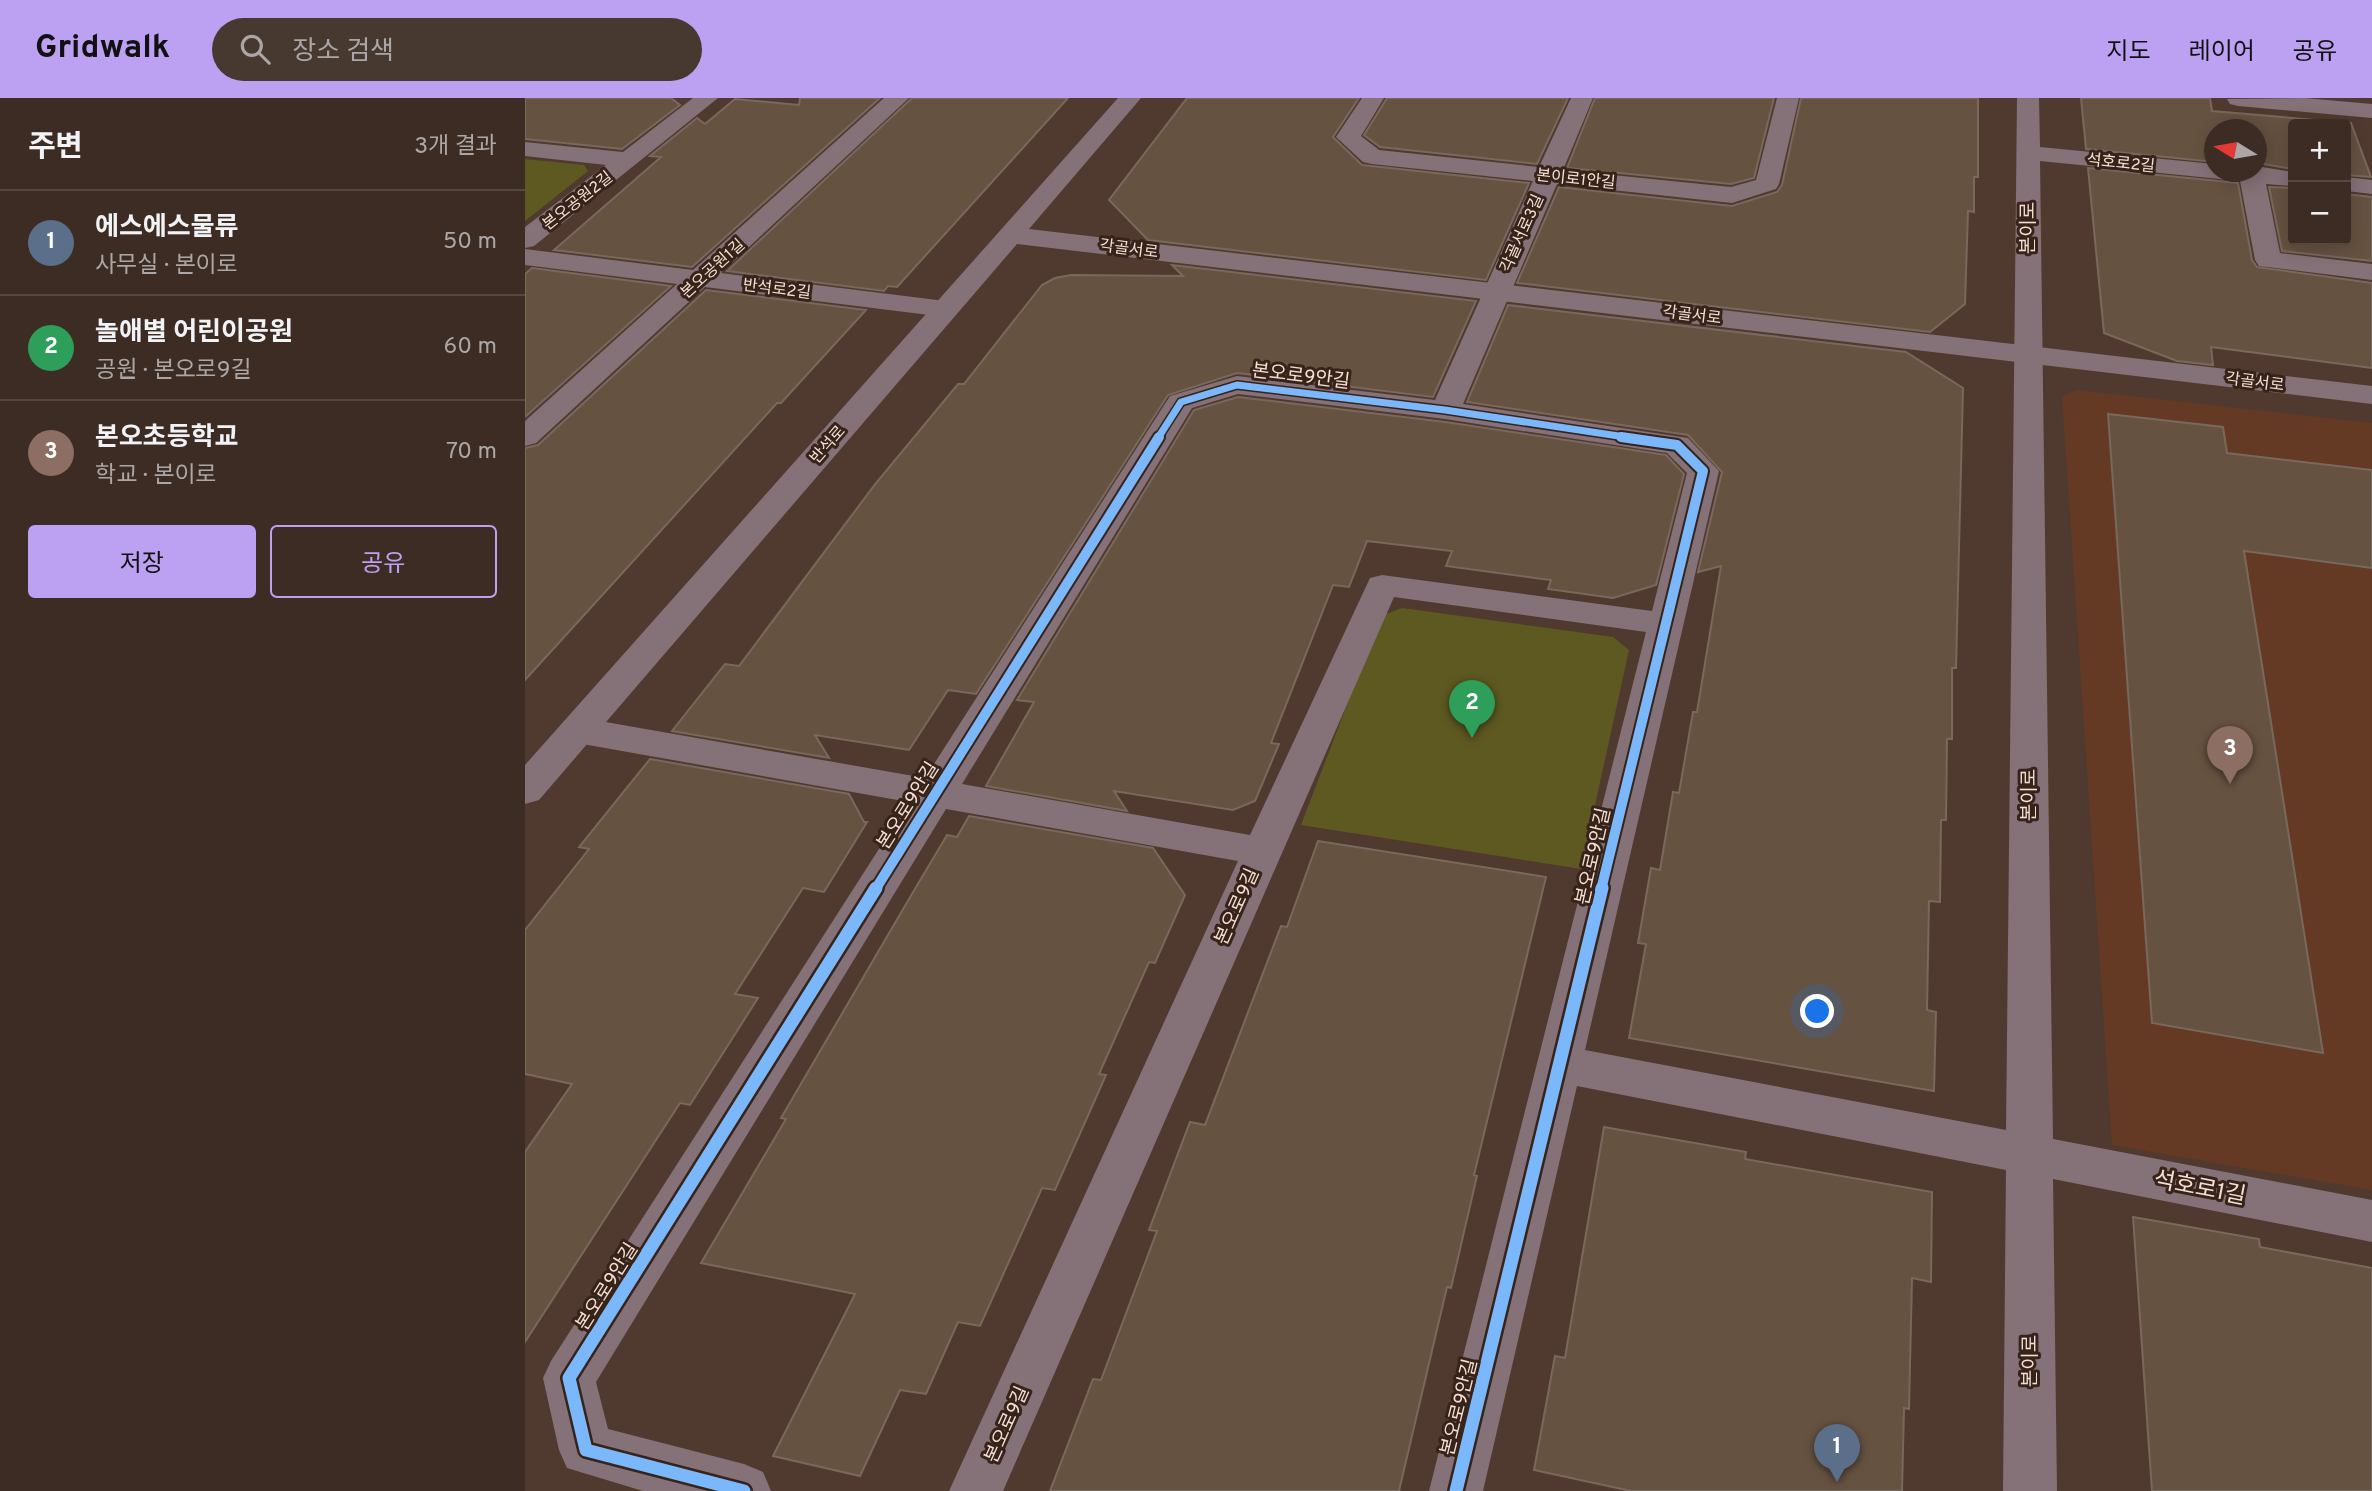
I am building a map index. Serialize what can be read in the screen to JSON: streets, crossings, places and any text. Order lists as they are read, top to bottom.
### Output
{
  "streets": {
    "street": [
      "석호로2길",
      "본이로1안길",
      "본오공원2길",
      "본이로",
      "각골서로3길",
      "각골서로",
      "본오공원1길",
      "반석로2길",
      "본오로9안길",
      "반석로",
      "본오로9길",
      "석호로1길"
    ]
  },
  "crossings": [
    ["석호로2길", "본이로"],
    ["본이로1안길", "각골서로3길"],
    ["본이로", "각골서로"],
    ["본이로", "석호로1길"],
    ["각골서로3길", "각골서로"],
    ["각골서로3길", "본오로9안길"],
    ["각골서로", "반석로"],
    ["본오공원1길", "반석로2길"],
    ["반석로2길", "반석로"],
    ["본오로9안길", "본오로9길"],
    ["본오로9안길", "석호로1길"]
  ],
  "north": "left",
  "page": {
    "header": "Gridwalk",
    "search": "장소 검색",
    "nav": ["지도", "레이어", "공유"],
    "heading": ["주변", "3개 결과"],
    "map_buttons": ["+", "−"],
    "list": [
      {
        "mark": "1",
        "name": "에스에스물류",
        "note": "사무실 · 본이로",
        "value": "50 m"
      },
      {
        "mark": "2",
        "name": "놀애별 어린이공원",
        "note": "공원 · 본오로9길",
        "value": "60 m"
      },
      {
        "mark": "3",
        "name": "본오초등학교",
        "note": "학교 · 본이로",
        "value": "70 m"
      }
    ],
    "buttons": ["저장", "공유"],
    "pins": ["2", "3", "1"]
  }
}
